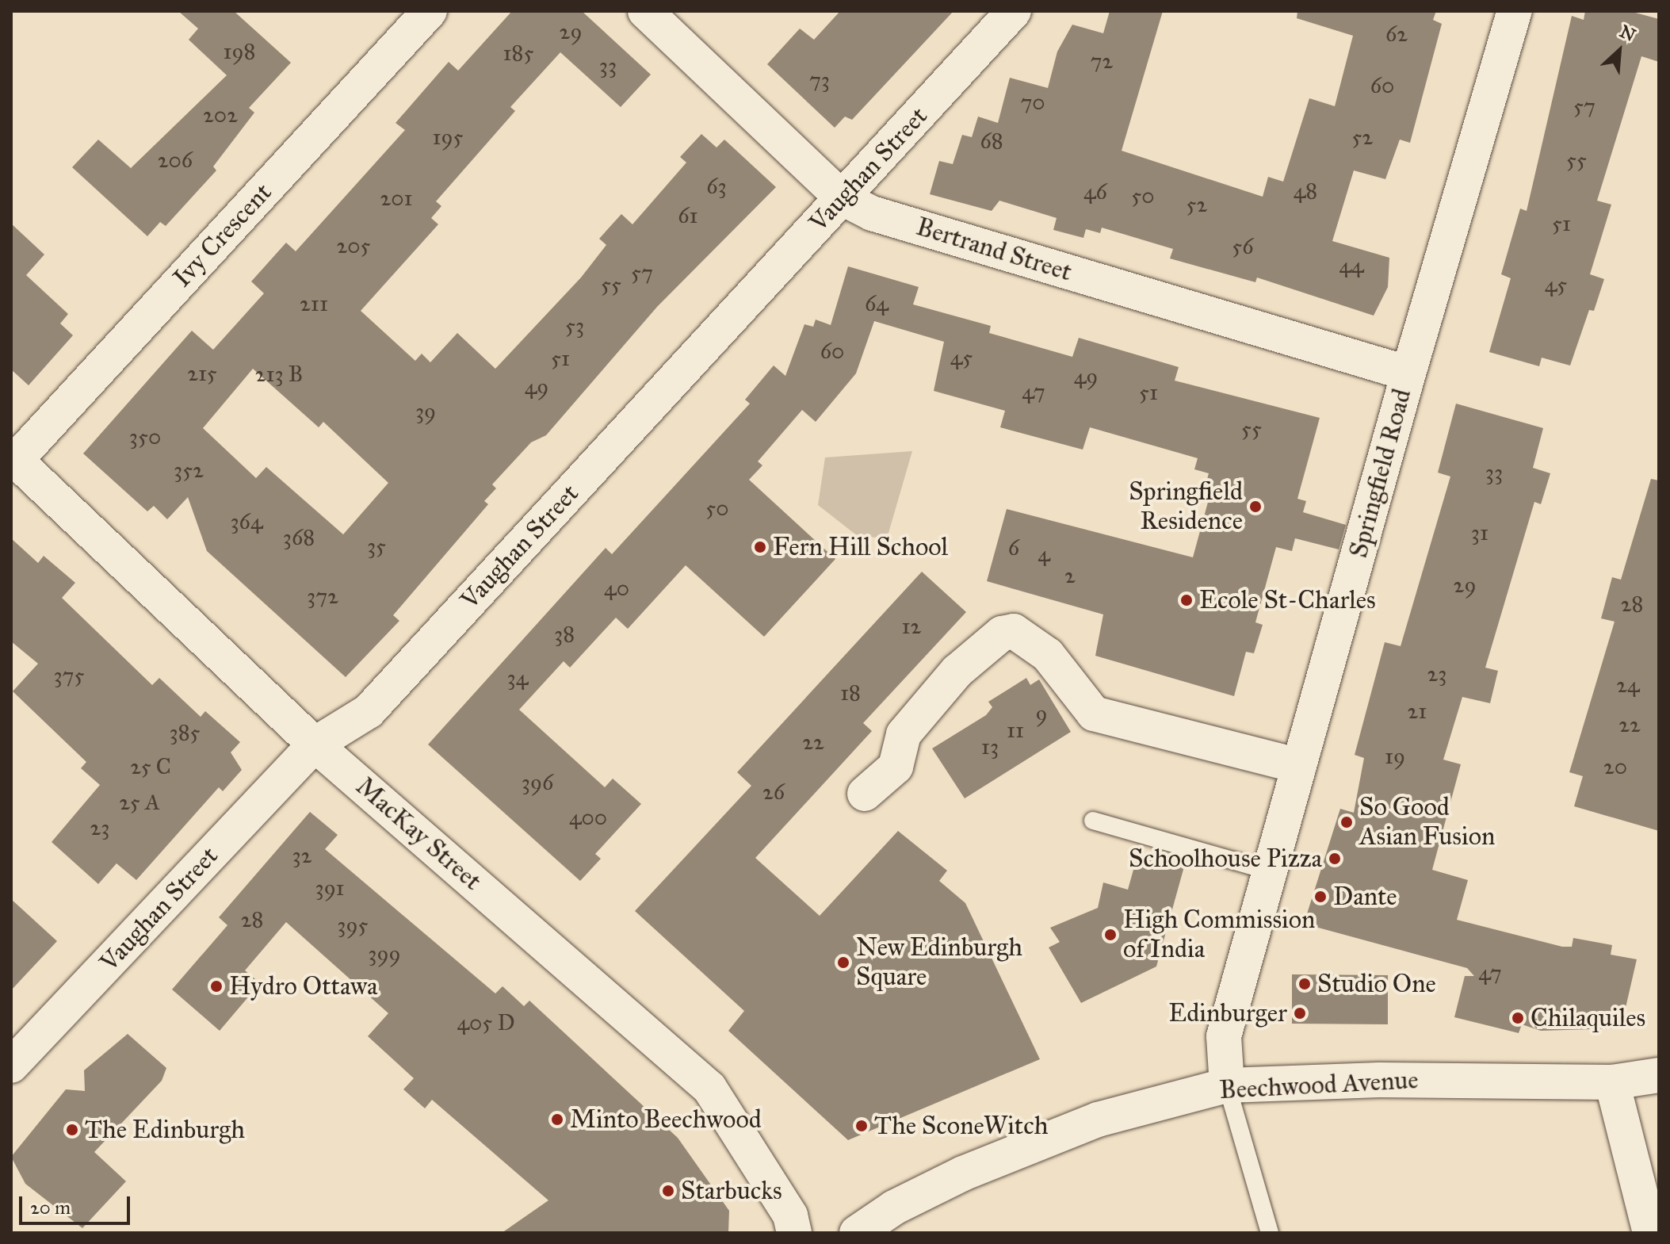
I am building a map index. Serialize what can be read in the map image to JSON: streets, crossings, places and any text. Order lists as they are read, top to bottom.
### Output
{
  "streets": {
    "street": [
      "Vaughan Street",
      "Ivy Crescent",
      "Bertrand Street",
      "Springfield Road",
      "MacKay Street",
      "Beechwood Avenue"
    ]
  },
  "crossings": [
    ["Vaughan Street", "Bertrand Street"],
    ["Vaughan Street", "MacKay Street"],
    ["Ivy Crescent", "MacKay Street"],
    ["Bertrand Street", "Springfield Road"],
    ["Springfield Road", "Beechwood Avenue"]
  ],
  "places": [
    "Springfield Residence",
    "Fern Hill School",
    "Ecole St-Charles",
    "So Good Asian Fusion",
    "Schoolhouse Pizza",
    "Dante",
    "High Commission of India",
    "New Edinburgh Square",
    "Studio One",
    "Hydro Ottawa",
    "Edinburger",
    "Chilaquiles",
    "Minto Beechwood",
    "The SconeWitch",
    "The Edinburgh",
    "Starbucks"
  ],
  "house_numbers": [
    "29",
    "62",
    "198",
    "185",
    "72",
    "33",
    "73",
    "60",
    "70",
    "57",
    "202",
    "195",
    "52",
    "68",
    "206",
    "55",
    "63",
    "48",
    "46",
    "50",
    "201",
    "52",
    "61",
    "51",
    "205",
    "56",
    "44",
    "57",
    "55",
    "45",
    "211",
    "64",
    "53",
    "60",
    "45",
    "51",
    "215",
    "213 B",
    "49",
    "49",
    "47",
    "51",
    "39",
    "55",
    "350",
    "352",
    "33",
    "50",
    "364",
    "31",
    "368",
    "35",
    "6",
    "4",
    "2",
    "29",
    "40",
    "372",
    "28",
    "12",
    "38",
    "23",
    "375",
    "34",
    "24",
    "18",
    "21",
    "9",
    "22",
    "11",
    "385",
    "22",
    "13",
    "19",
    "25 C",
    "20",
    "396",
    "26",
    "25 A",
    "400",
    "23",
    "32",
    "391",
    "28",
    "395",
    "399",
    "47",
    "405 D"
  ],
  "scale_bar": "20 m",
  "north": "top right"
}
